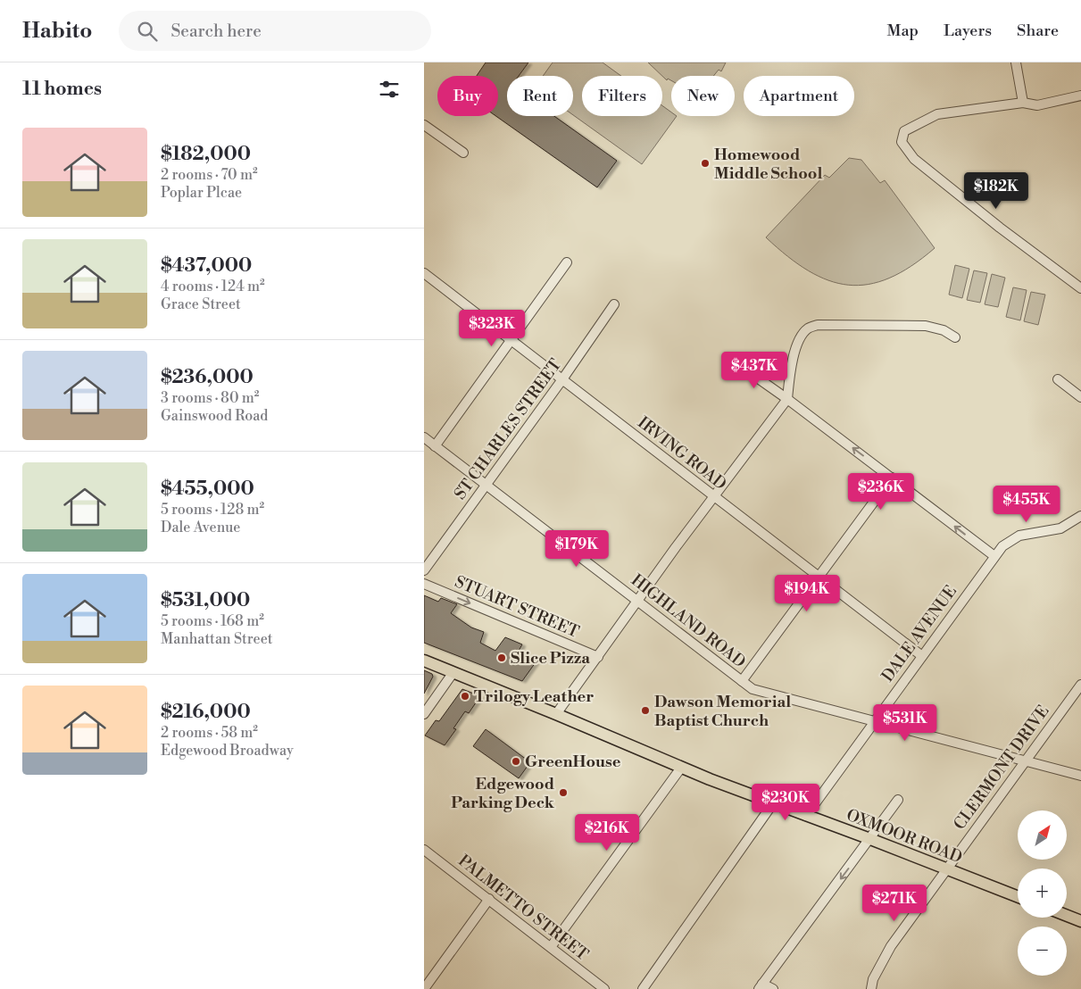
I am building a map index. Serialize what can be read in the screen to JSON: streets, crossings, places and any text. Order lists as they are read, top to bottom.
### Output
{
  "streets": {
    "main road": ["OXMOOR ROAD"],
    "street": [
      "ST CHARLES STREET",
      "IRVING ROAD",
      "STUART STREET",
      "HIGHLAND ROAD",
      "DALE AVENUE",
      "CLERMONT DRIVE",
      "PALMETTO STREET"
    ]
  },
  "crossings": [
    ["ST CHARLES STREET", "IRVING ROAD"],
    ["ST CHARLES STREET", "HIGHLAND ROAD"],
    ["IRVING ROAD", "DALE AVENUE"],
    ["HIGHLAND ROAD", "DALE AVENUE"],
    ["HIGHLAND ROAD", "CLERMONT DRIVE"],
    ["DALE AVENUE", "OXMOOR ROAD"],
    ["CLERMONT DRIVE", "OXMOOR ROAD"]
  ],
  "one_way": ["STUART STREET"],
  "places": [
    "Homewood Middle School",
    "Slice Pizza",
    "Trilogy Leather",
    "Dawson Memorial Baptist Church",
    "GreenHouse",
    "Edgewood Parking Deck"
  ],
  "north": "top right",
  "page": {
    "header": "Habito",
    "search": "Search here",
    "nav": ["Map", "Layers", "Share"],
    "heading": "11 homes",
    "chip": [
      "Buy",
      "Rent",
      "Filters",
      "New",
      "Apartment"
    ],
    "list": [
      {
        "name": "$182,000",
        "note": "2 rooms · 70 m² · Poplar Plcae"
      },
      {
        "name": "$437,000",
        "note": "4 rooms · 124 m² · Grace Street"
      },
      {
        "name": "$236,000",
        "note": "3 rooms · 80 m² · Gainswood Road"
      },
      {
        "name": "$455,000",
        "note": "5 rooms · 128 m² · Dale Avenue"
      },
      {
        "name": "$531,000",
        "note": "5 rooms · 168 m² · Manhattan Street"
      },
      {
        "name": "$216,000",
        "note": "2 rooms · 58 m² · Edgewood Broadway"
      }
    ],
    "price": [
      "$182K",
      "$323K",
      "$437K",
      "$236K",
      "$455K",
      "$179K",
      "$194K",
      "$531K",
      "$230K",
      "$216K",
      "$271K"
    ],
    "map_buttons": ["+", "−"]
  }
}
